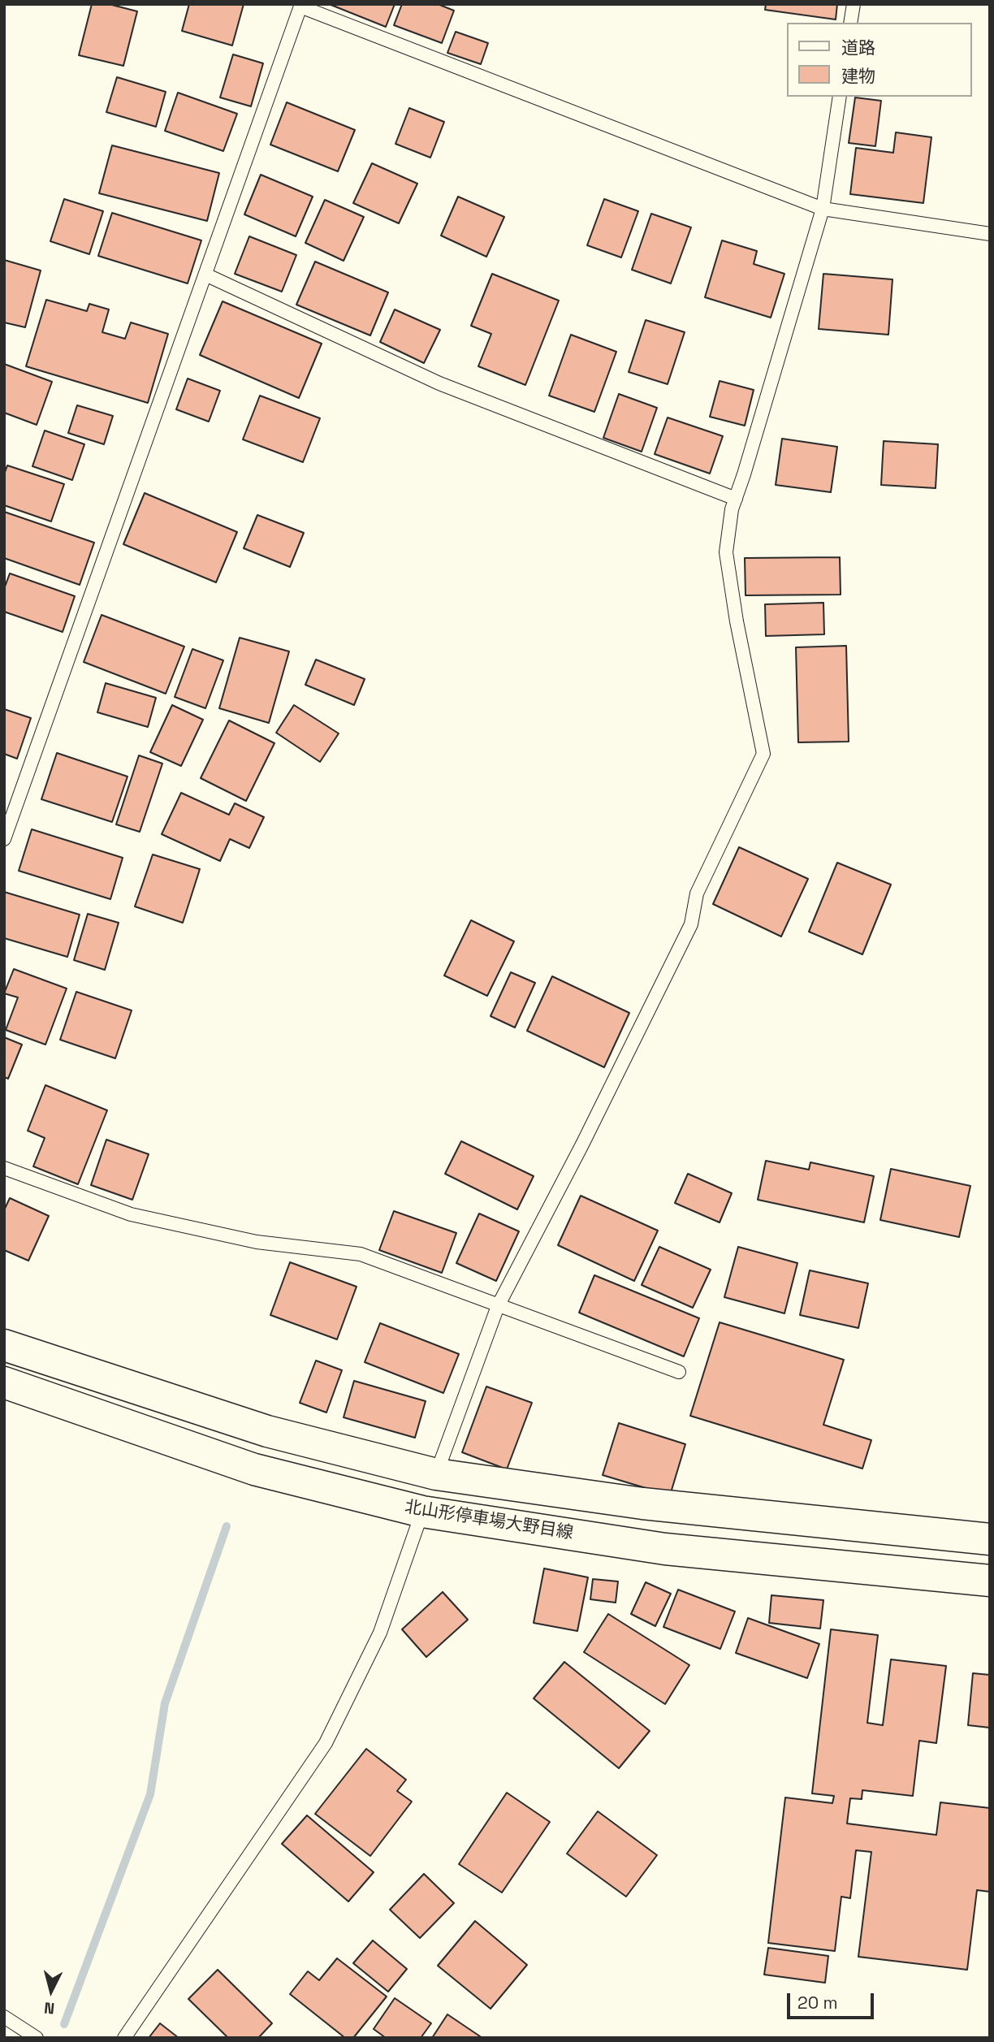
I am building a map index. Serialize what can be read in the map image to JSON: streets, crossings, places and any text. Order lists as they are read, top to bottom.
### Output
{
  "streets": {
    "main road": ["北山形停車場大野目線"]
  },
  "legend": ["道路", "建物"],
  "scale_bar": "20 m",
  "north": "bottom"
}
